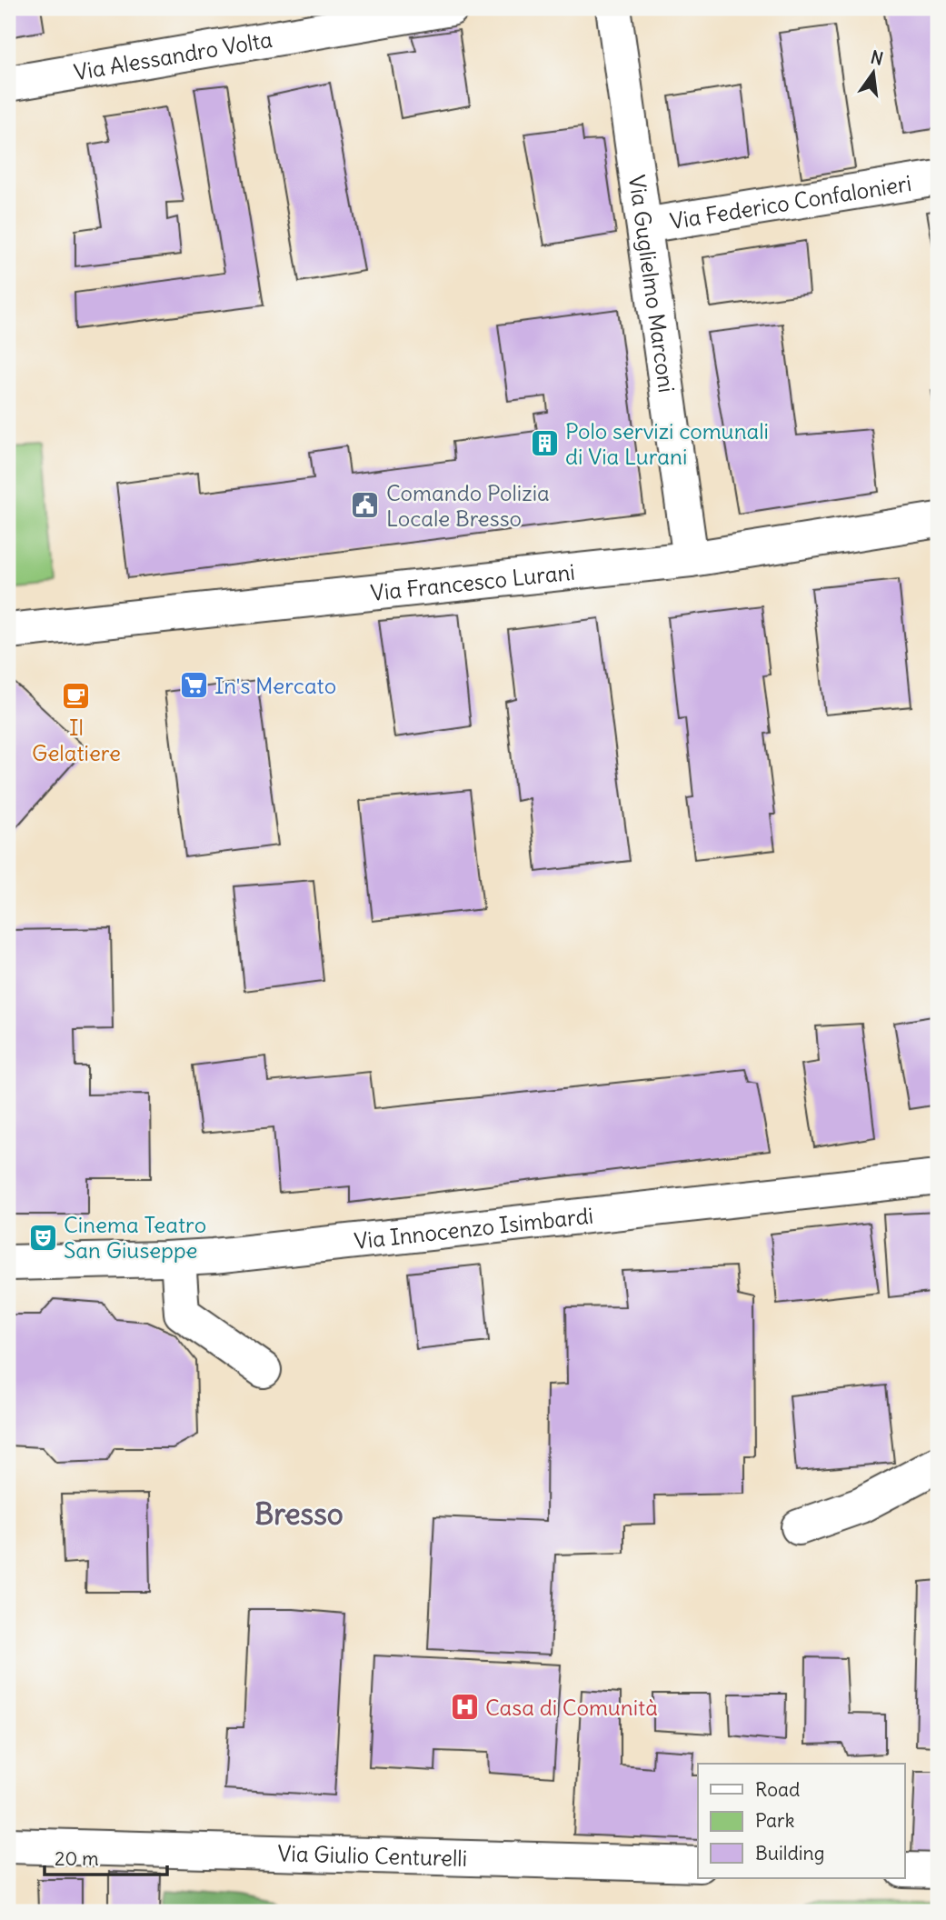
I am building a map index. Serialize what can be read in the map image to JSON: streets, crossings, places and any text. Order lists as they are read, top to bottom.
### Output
{
  "streets": {
    "street": [
      "Via Alessandro Volta",
      "Via Federico Confalonieri",
      "Via Guglielmo Marconi",
      "Via Francesco Lurani",
      "Via Innocenzo Isimbardi",
      "Via Giulio Centurelli"
    ]
  },
  "crossings": [
    ["Via Federico Confalonieri", "Via Guglielmo Marconi"],
    ["Via Guglielmo Marconi", "Via Francesco Lurani"]
  ],
  "districts": ["Bresso"],
  "places": {
    "building": ["Polo servizi comunali di Via Lurani"],
    "public building": ["Comando Polizia Locale Bresso"],
    "supermarket": ["In's Mercato"],
    "cafe": ["Il Gelatiere"],
    "theatre": ["Cinema Teatro San Giuseppe"],
    "hospital": ["Casa di Comunità"]
  },
  "legend": ["Road", "Park", "Building"],
  "scale_bar": "20 m",
  "north": "top"
}
